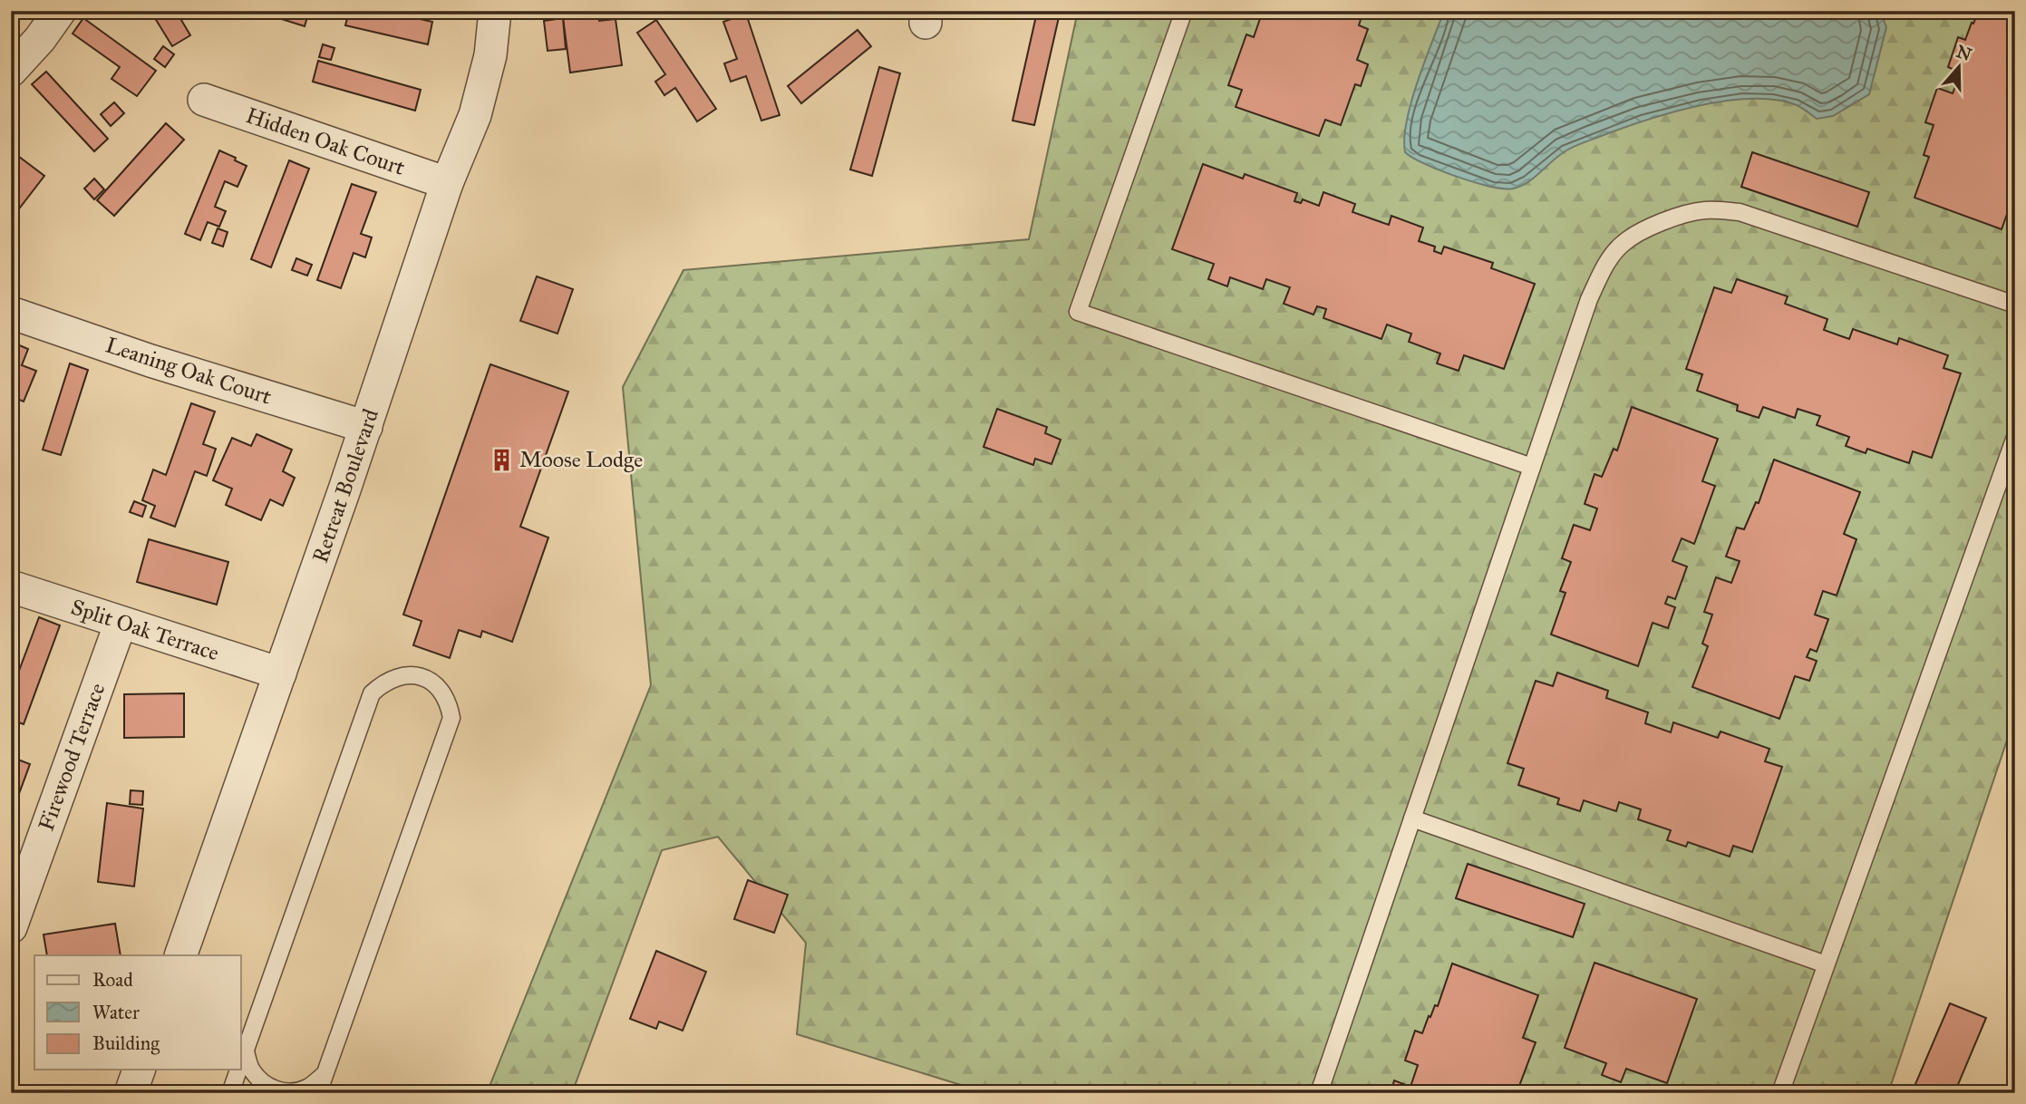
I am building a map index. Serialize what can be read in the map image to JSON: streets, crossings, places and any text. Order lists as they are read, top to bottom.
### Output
{
  "streets": {
    "street": [
      "Hidden Oak Court",
      "Leaning Oak Court",
      "Retreat Boulevard",
      "Split Oak Terrace",
      "Firewood Terrace"
    ]
  },
  "crossings": [
    ["Hidden Oak Court", "Retreat Boulevard"],
    ["Leaning Oak Court", "Retreat Boulevard"],
    ["Retreat Boulevard", "Split Oak Terrace"],
    ["Split Oak Terrace", "Firewood Terrace"]
  ],
  "places": {
    "building": ["Moose Lodge"]
  },
  "legend": ["Road", "Water", "Building"],
  "north": "top"
}
